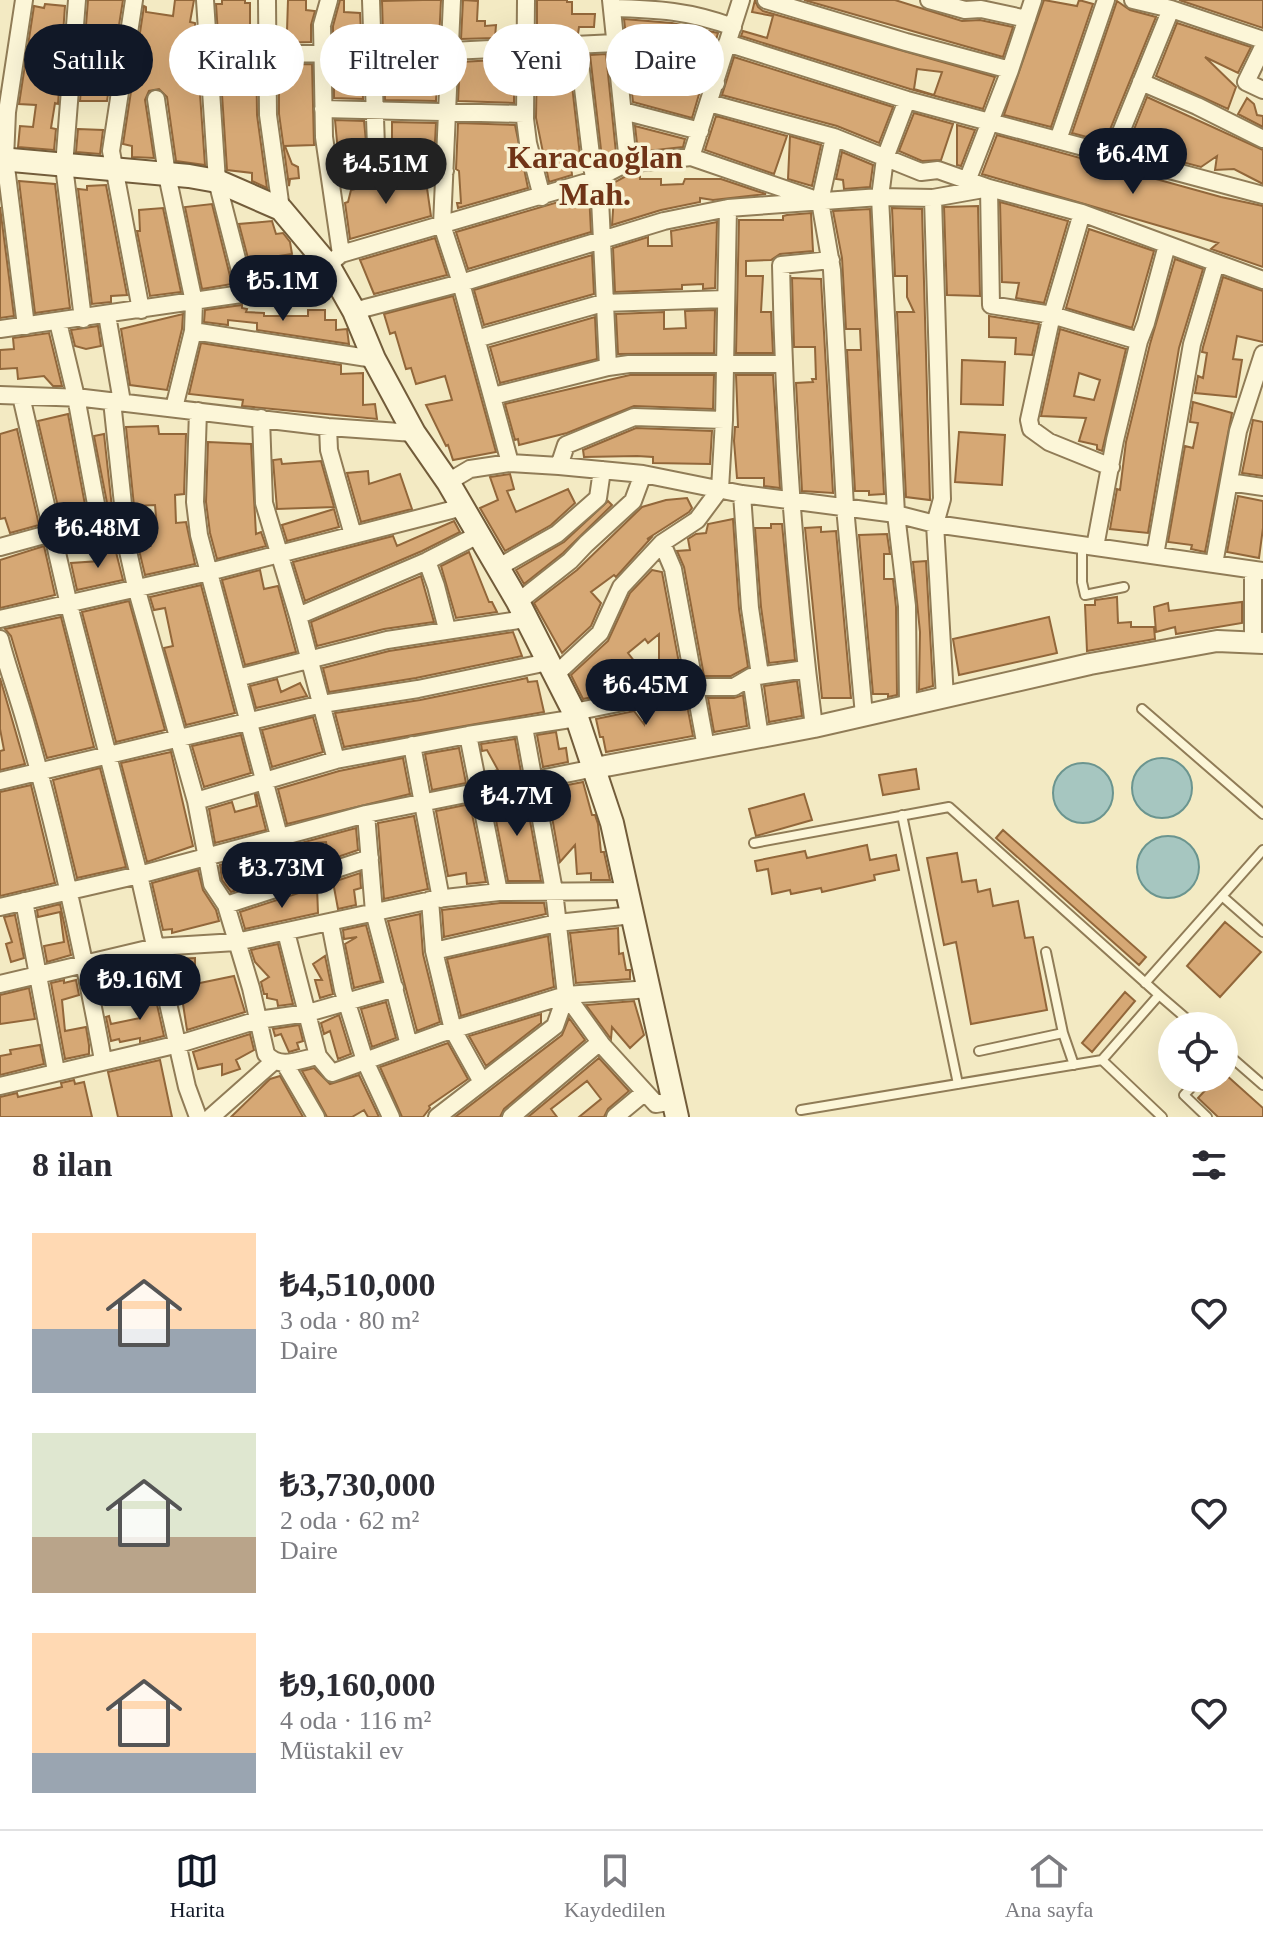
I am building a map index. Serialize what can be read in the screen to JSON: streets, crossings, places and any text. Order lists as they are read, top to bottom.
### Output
{
  "districts": ["Karacaoğlan Mah."],
  "page": {
    "chip": [
      "Satılık",
      "Kiralık",
      "Filtreler",
      "Yeni",
      "Daire"
    ],
    "price": [
      "₺6.4M",
      "₺4.51M",
      "₺5.1M",
      "₺6.48M",
      "₺6.45M",
      "₺4.7M",
      "₺3.73M",
      "₺9.16M"
    ],
    "heading": "8 ilan",
    "list": [
      {
        "name": "₺4,510,000",
        "note": "3 oda · 80 m² · Daire"
      },
      {
        "name": "₺3,730,000",
        "note": "2 oda · 62 m² · Daire"
      },
      {
        "name": "₺9,160,000",
        "note": "4 oda · 116 m² · Müstakil ev"
      }
    ],
    "tabs": ["Harita", "Kaydedilen", "Ana sayfa"]
  }
}
